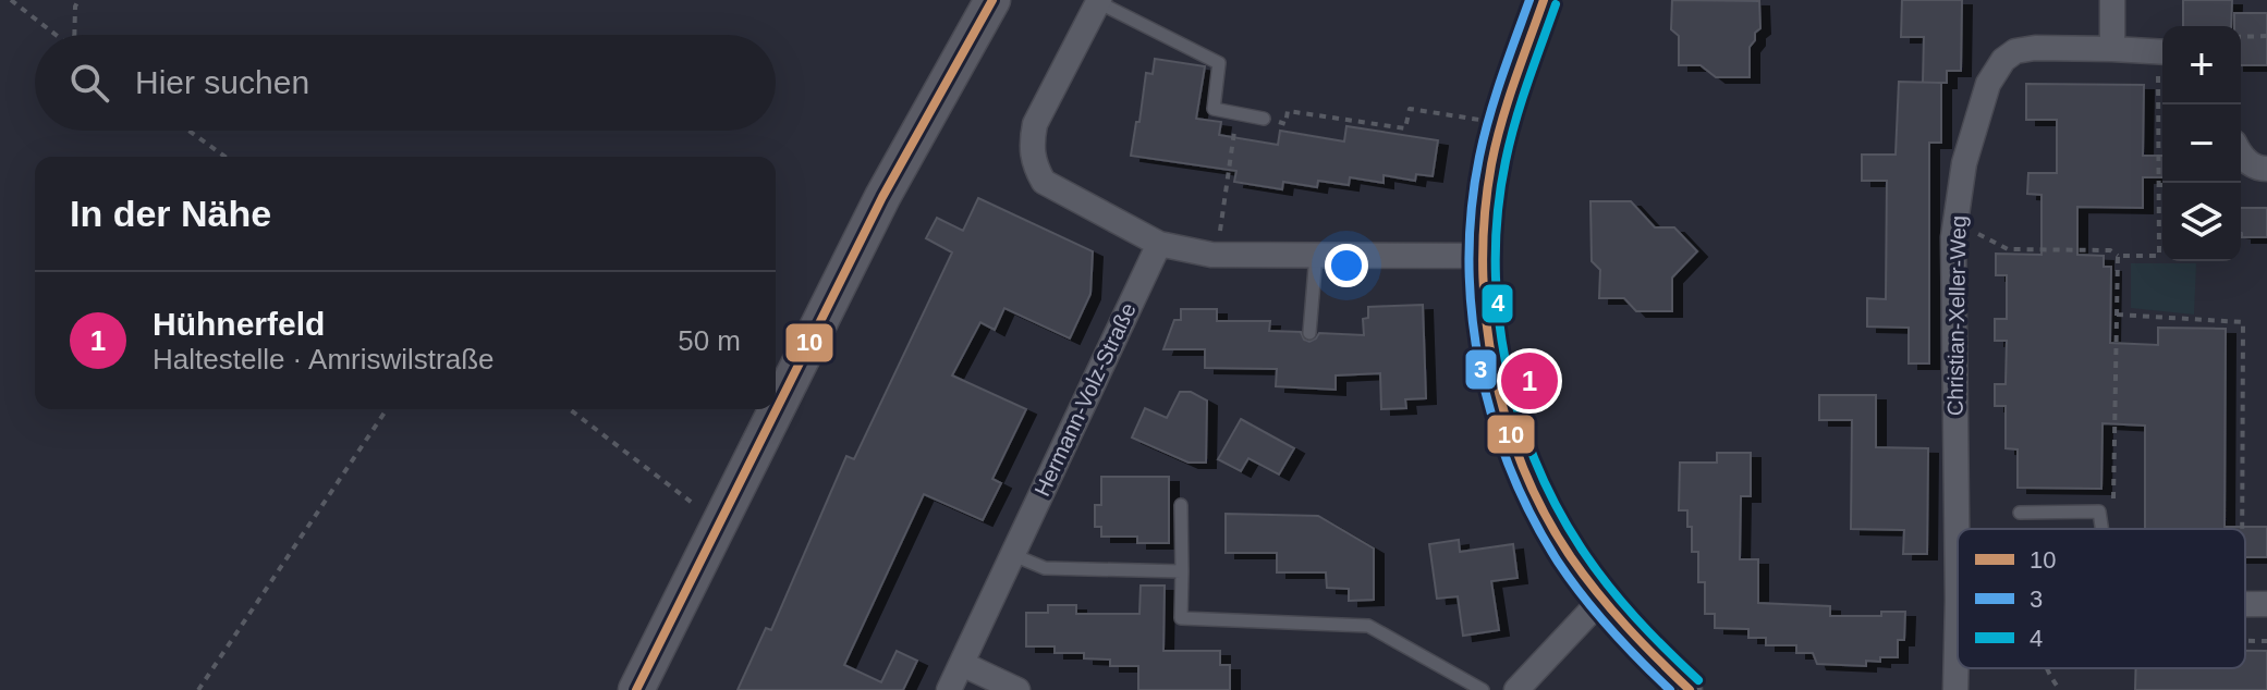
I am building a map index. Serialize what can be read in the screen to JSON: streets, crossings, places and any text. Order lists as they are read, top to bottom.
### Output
{
  "streets": {
    "street": ["Christian-Xeller-Weg", "Hermann-Volz-Straße"]
  },
  "lines": ["transit line 10", "transit line 3", "transit line 4"],
  "legend": ["10", "3", "4"],
  "page": {
    "map_buttons": ["+", "−"],
    "search": "Hier suchen",
    "heading": "In der Nähe",
    "list": [
      {
        "mark": "1",
        "name": "Hühnerfeld",
        "note": "Haltestelle · Amriswilstraße",
        "value": "50 m"
      }
    ],
    "pins": "1"
  }
}
